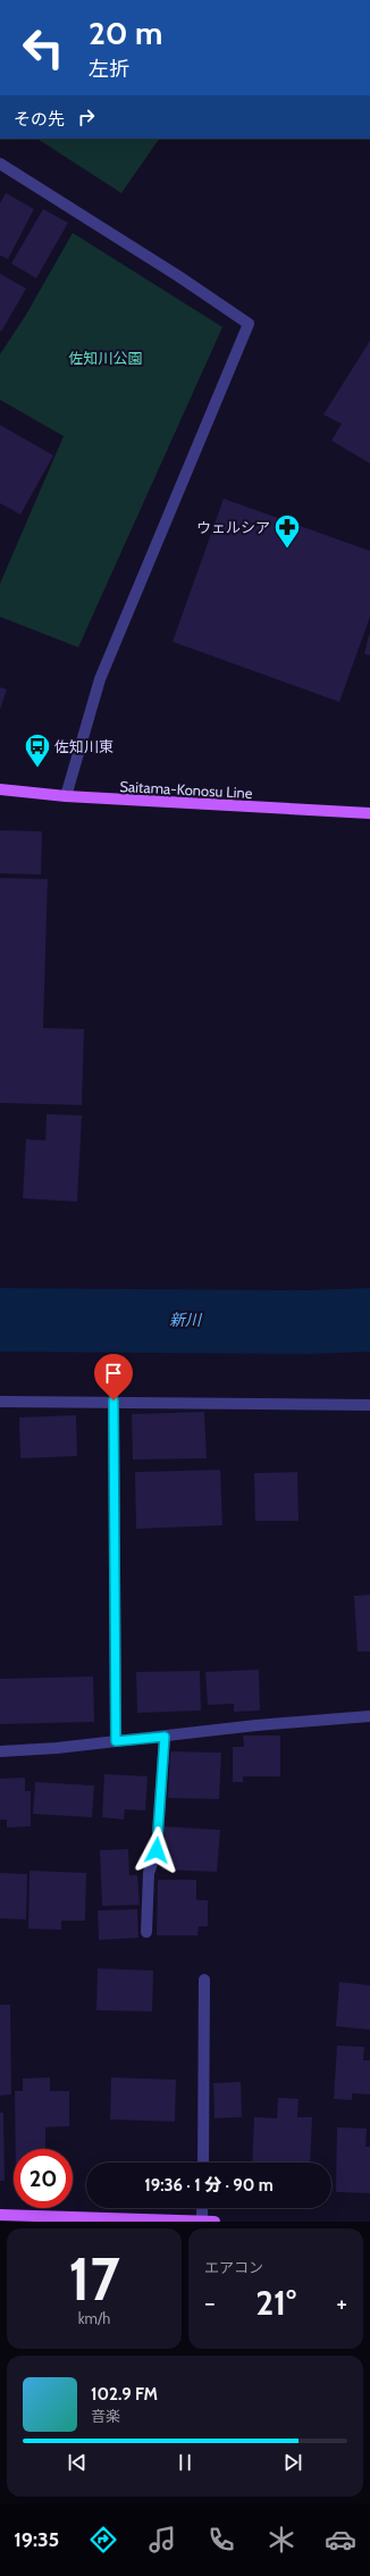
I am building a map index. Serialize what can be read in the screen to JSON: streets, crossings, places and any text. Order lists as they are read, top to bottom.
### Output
{
  "streets": {
    "main road": ["Saitama-Konosu Line"]
  },
  "water": ["新川"],
  "parks": ["佐知川公園"],
  "places": {
    "pharmacy": ["ウェルシア"],
    "bus stop": ["佐知川東"]
  },
  "page": {
    "turn": ["20 m", "左折"],
    "then": "その先",
    "limit": "20",
    "trip": "19:36 · 1 分 · 90 m",
    "tile": [
      ["17", "km/h"],
      "エアコン"
    ],
    "heat": ["−", "21°", "+"],
    "song": ["102.9 FM", "音楽"],
    "tabs": "19:35"
  }
}
